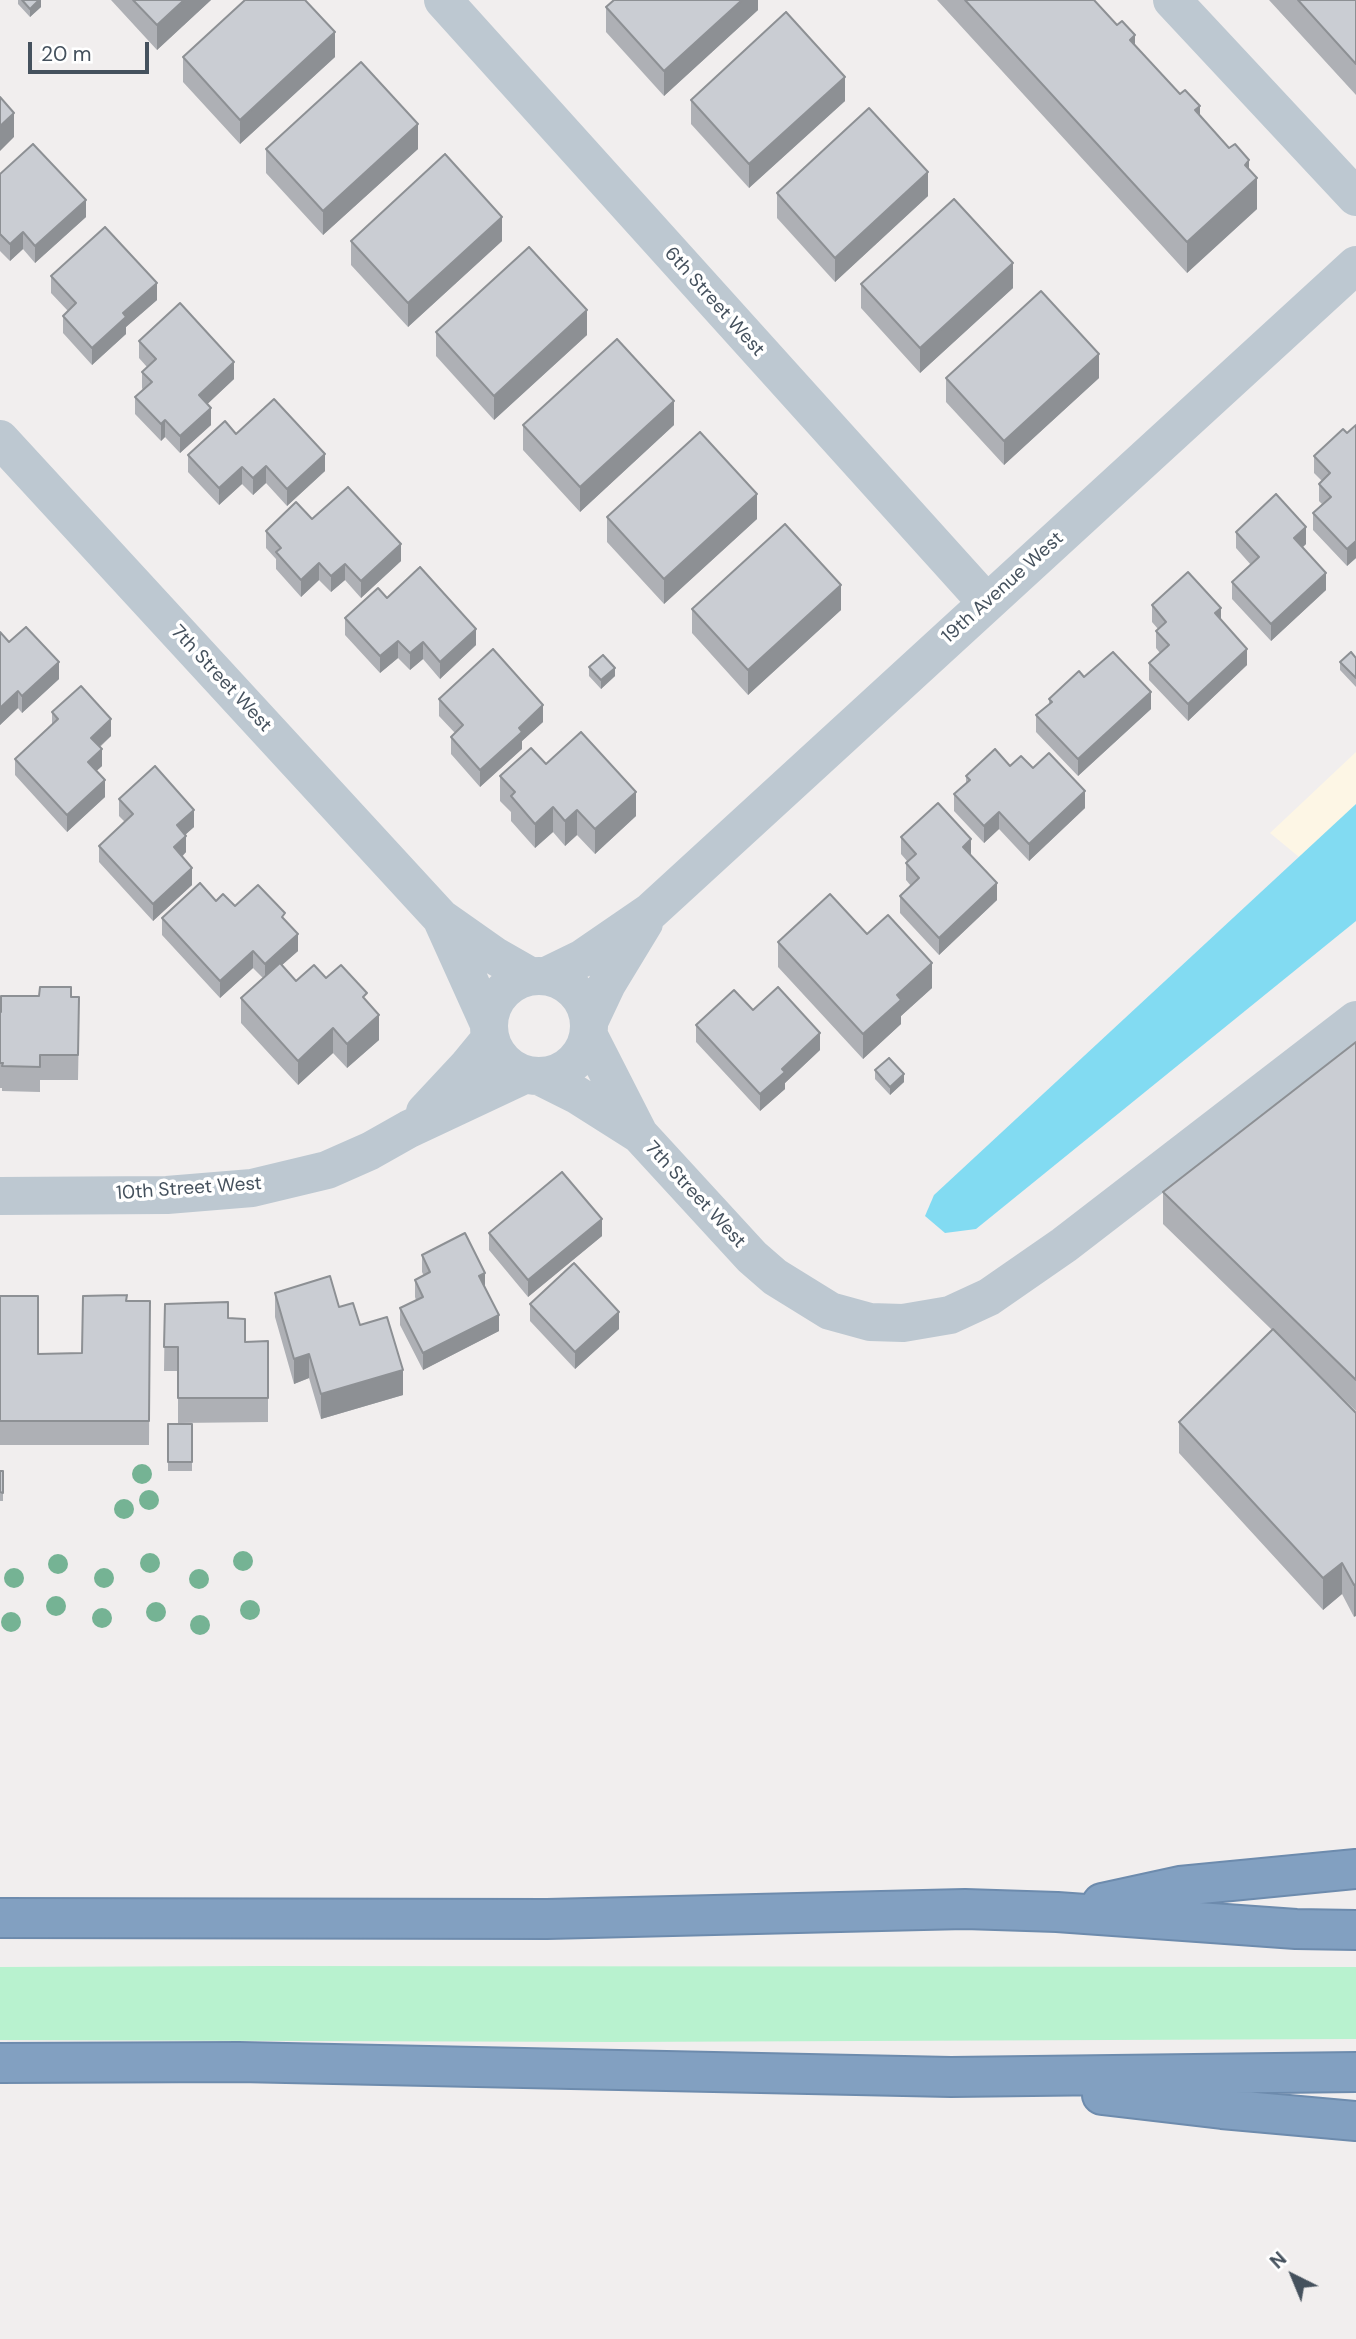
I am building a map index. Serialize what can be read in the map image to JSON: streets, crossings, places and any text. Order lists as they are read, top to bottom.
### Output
{
  "streets": {
    "street": [
      "6th Street West",
      "19th Avenue West",
      "7th Street West",
      "10th Street West"
    ]
  },
  "crossings": [
    ["6th Street West", "19th Avenue West"],
    ["19th Avenue West", "7th Street West"],
    ["19th Avenue West", "10th Street West"],
    ["7th Street West", "10th Street West"]
  ],
  "scale_bar": "20 m",
  "north": "top left"
}
